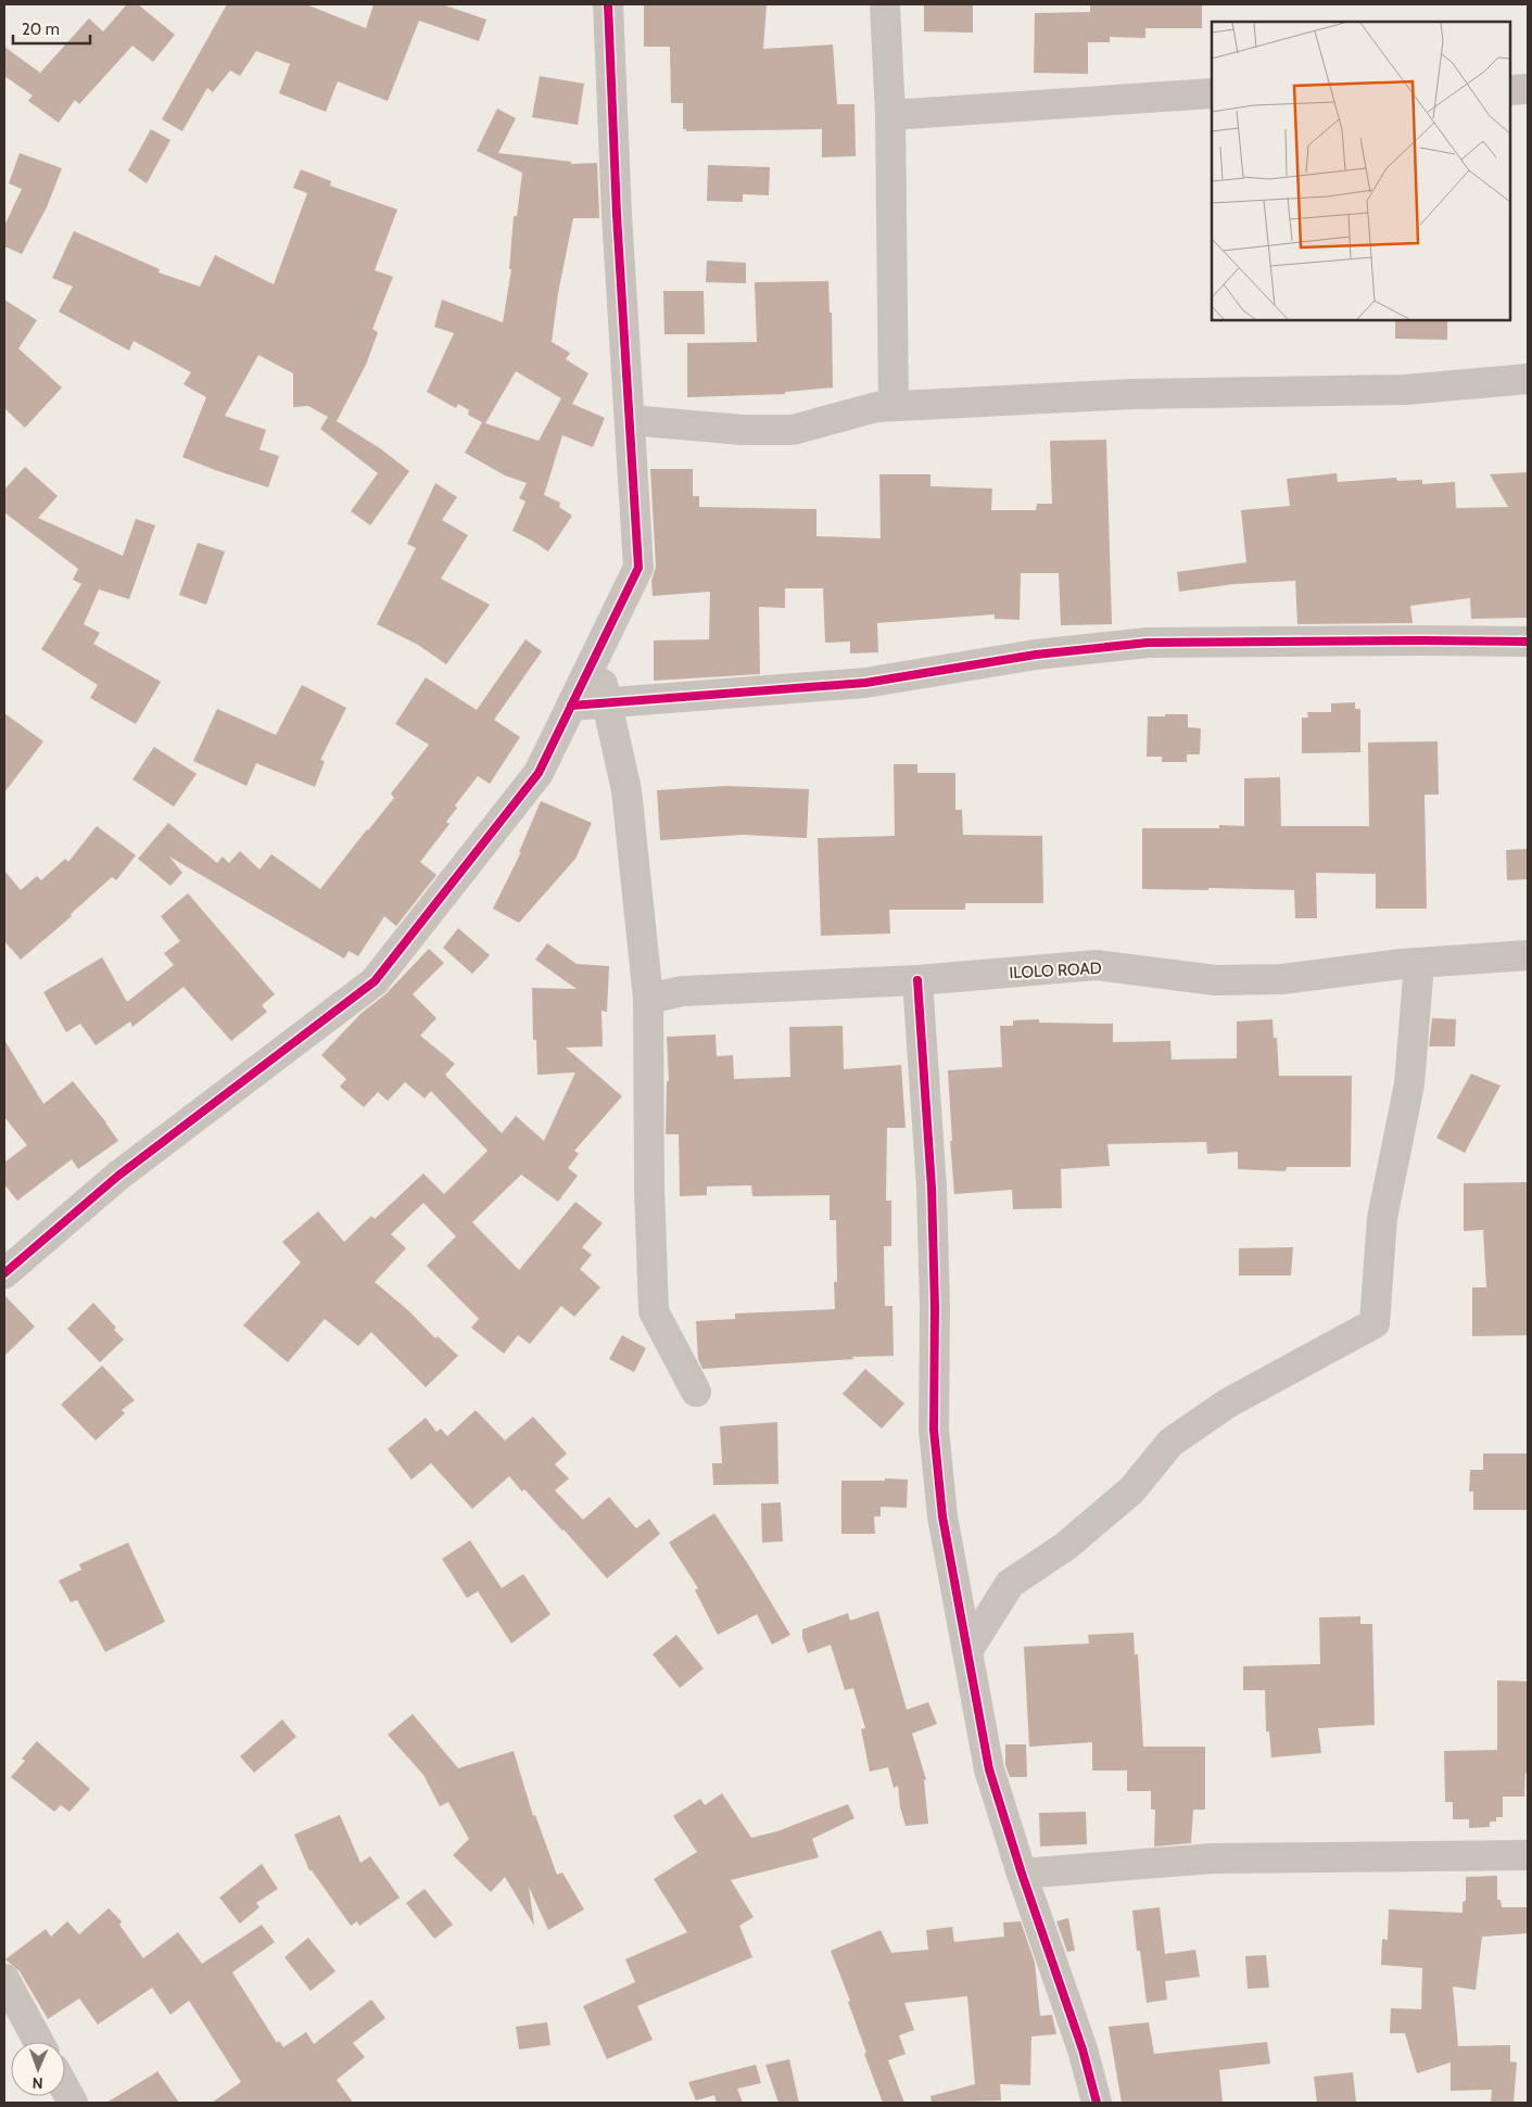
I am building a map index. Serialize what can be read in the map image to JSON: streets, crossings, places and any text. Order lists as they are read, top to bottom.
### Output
{
  "streets": {
    "street": ["ILOLO ROAD"]
  },
  "scale_bar": "20 m",
  "north": "bottom"
}
